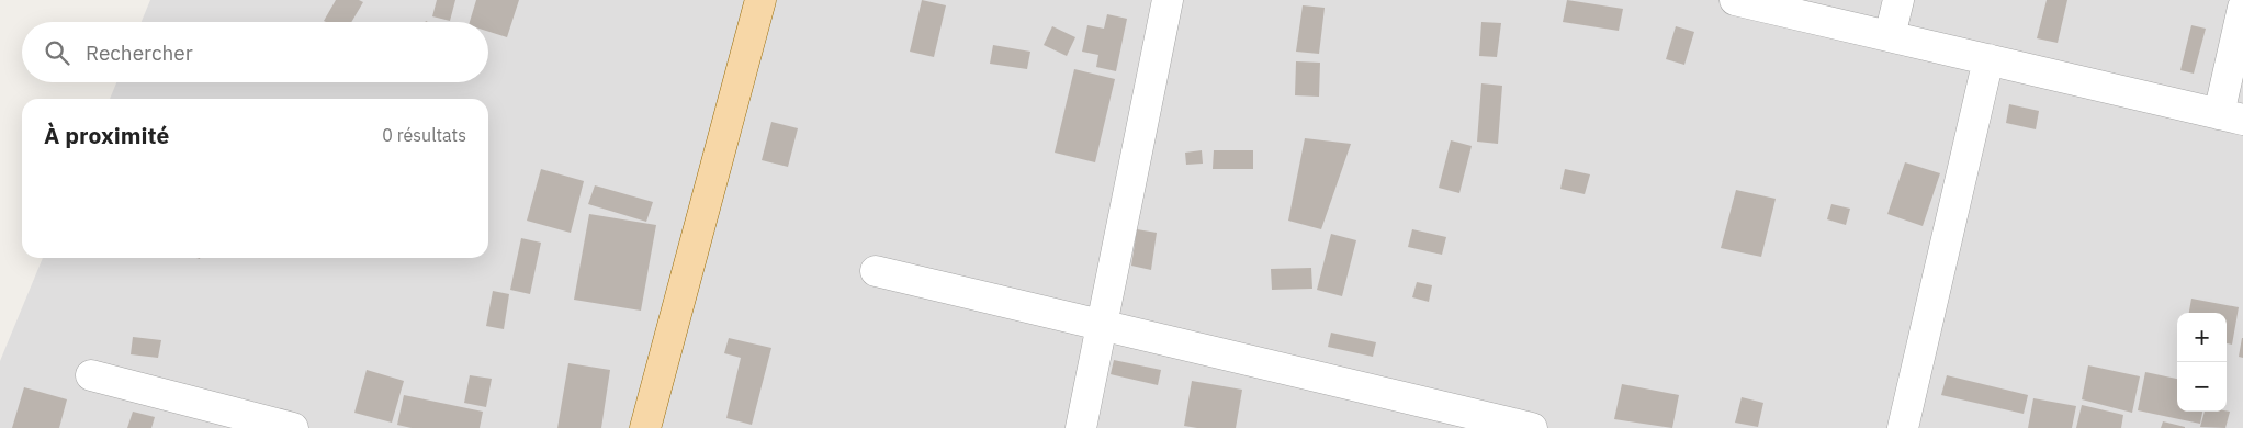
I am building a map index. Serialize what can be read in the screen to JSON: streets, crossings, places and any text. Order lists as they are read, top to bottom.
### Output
{
  "page": {
    "search": "Rechercher",
    "heading": ["À proximité", "0 résultats"],
    "map_buttons": ["+", "−"]
  }
}
